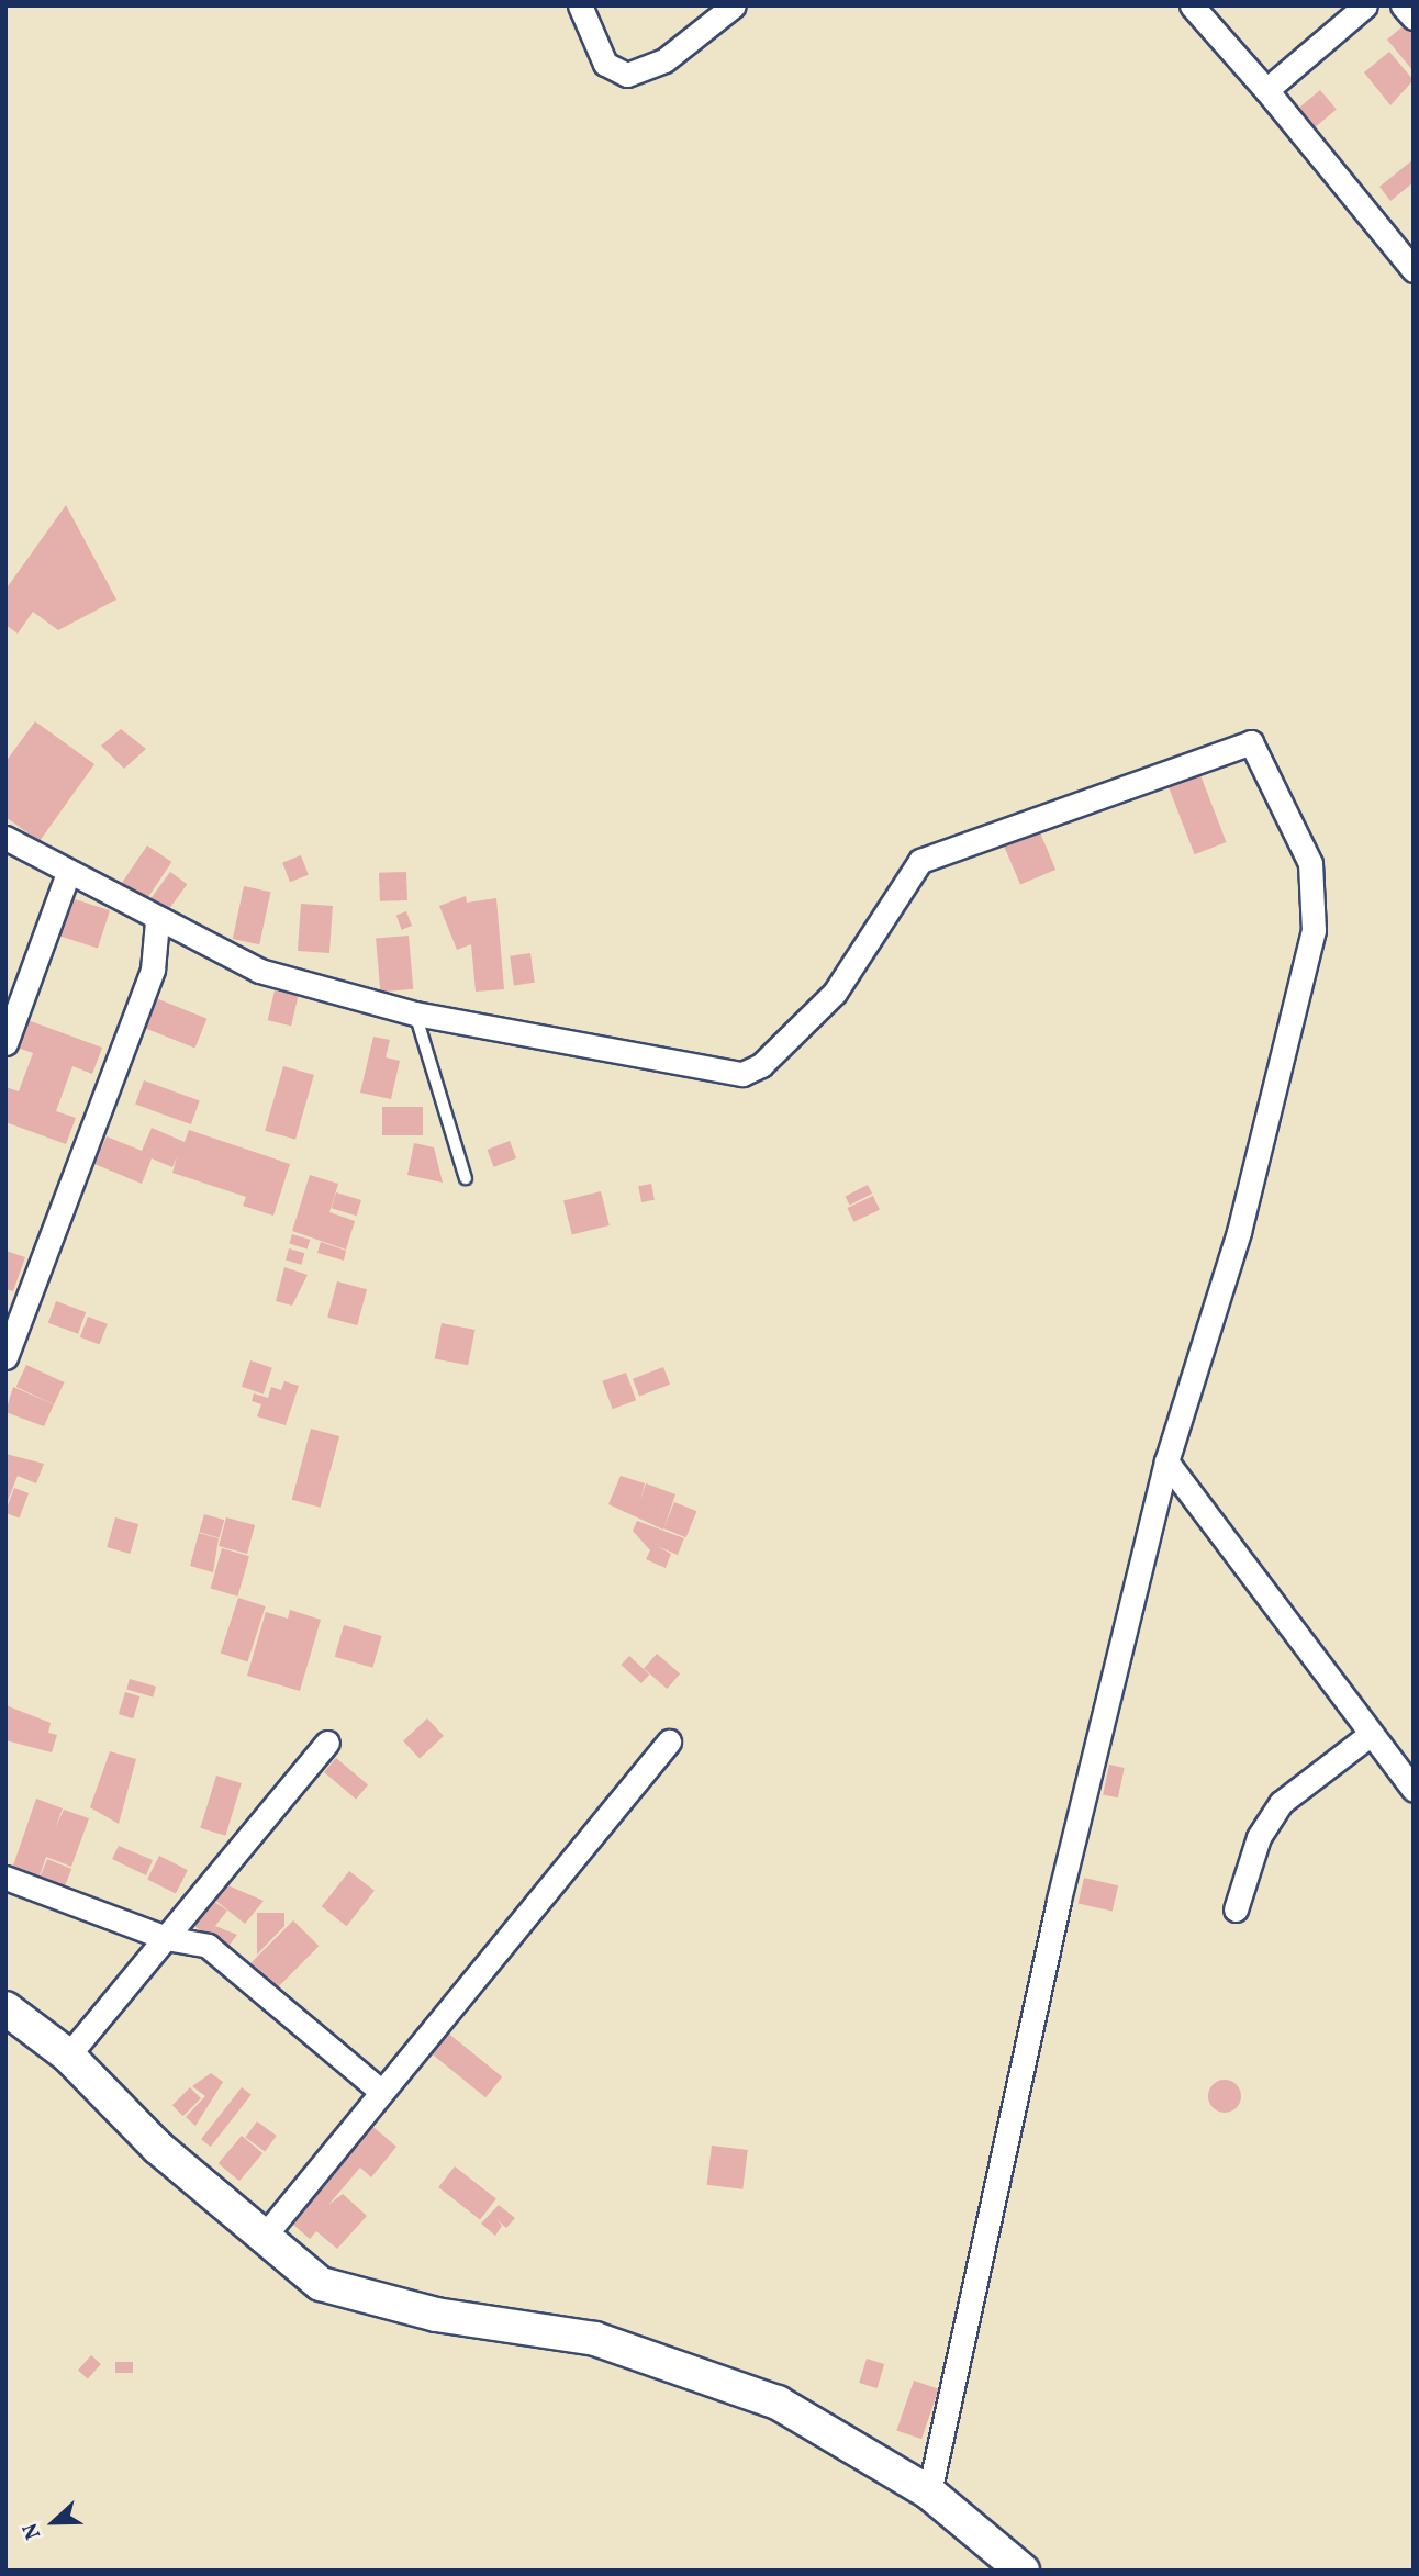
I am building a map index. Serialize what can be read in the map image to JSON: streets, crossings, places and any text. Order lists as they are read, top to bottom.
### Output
{
  "north": "left"
}
